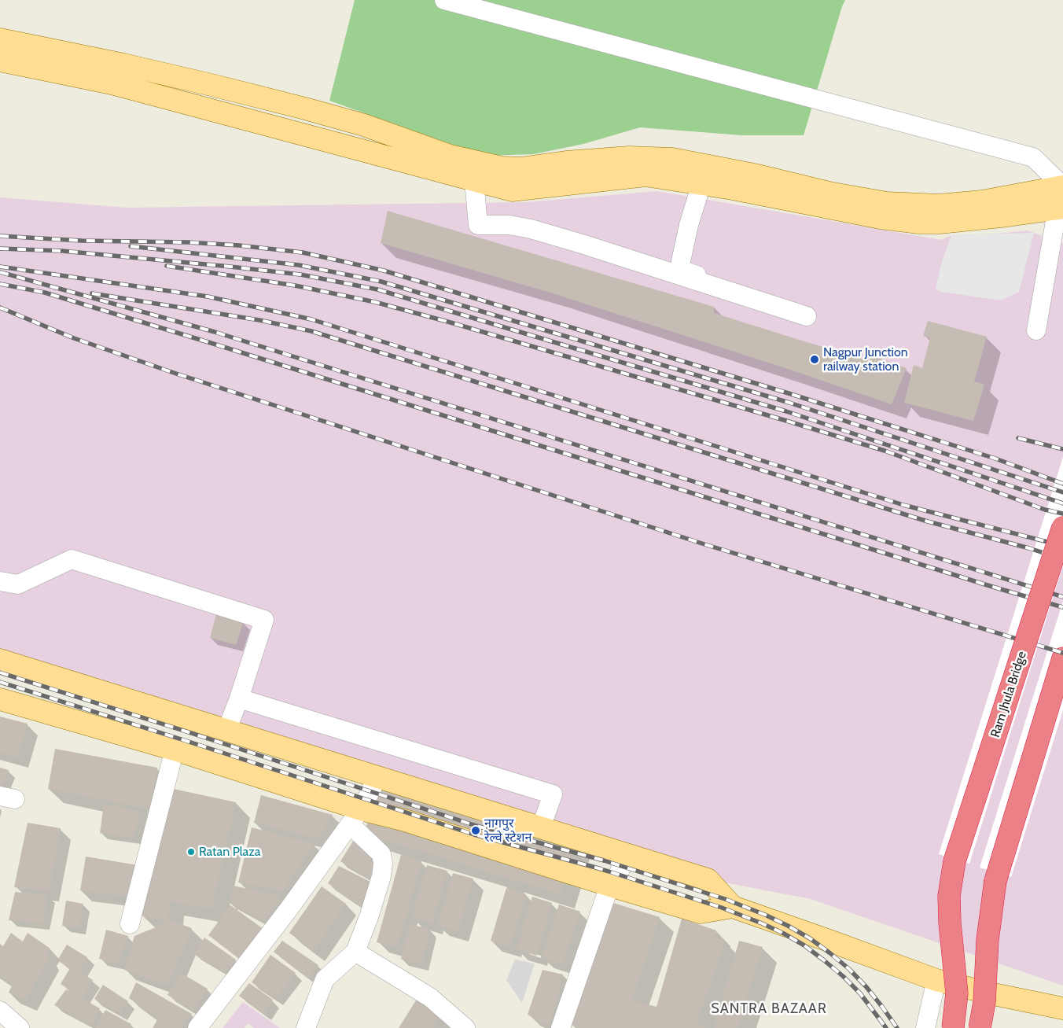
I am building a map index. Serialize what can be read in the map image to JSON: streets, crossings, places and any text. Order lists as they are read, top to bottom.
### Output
{
  "streets": {
    "highway": ["Ram Jhula Bridge"]
  },
  "districts": ["SANTRA BAZAAR"],
  "places": ["Nagpur Junction railway station", "नागपुर रेल्वे स्टेशन", "Ratan Plaza"]
}
